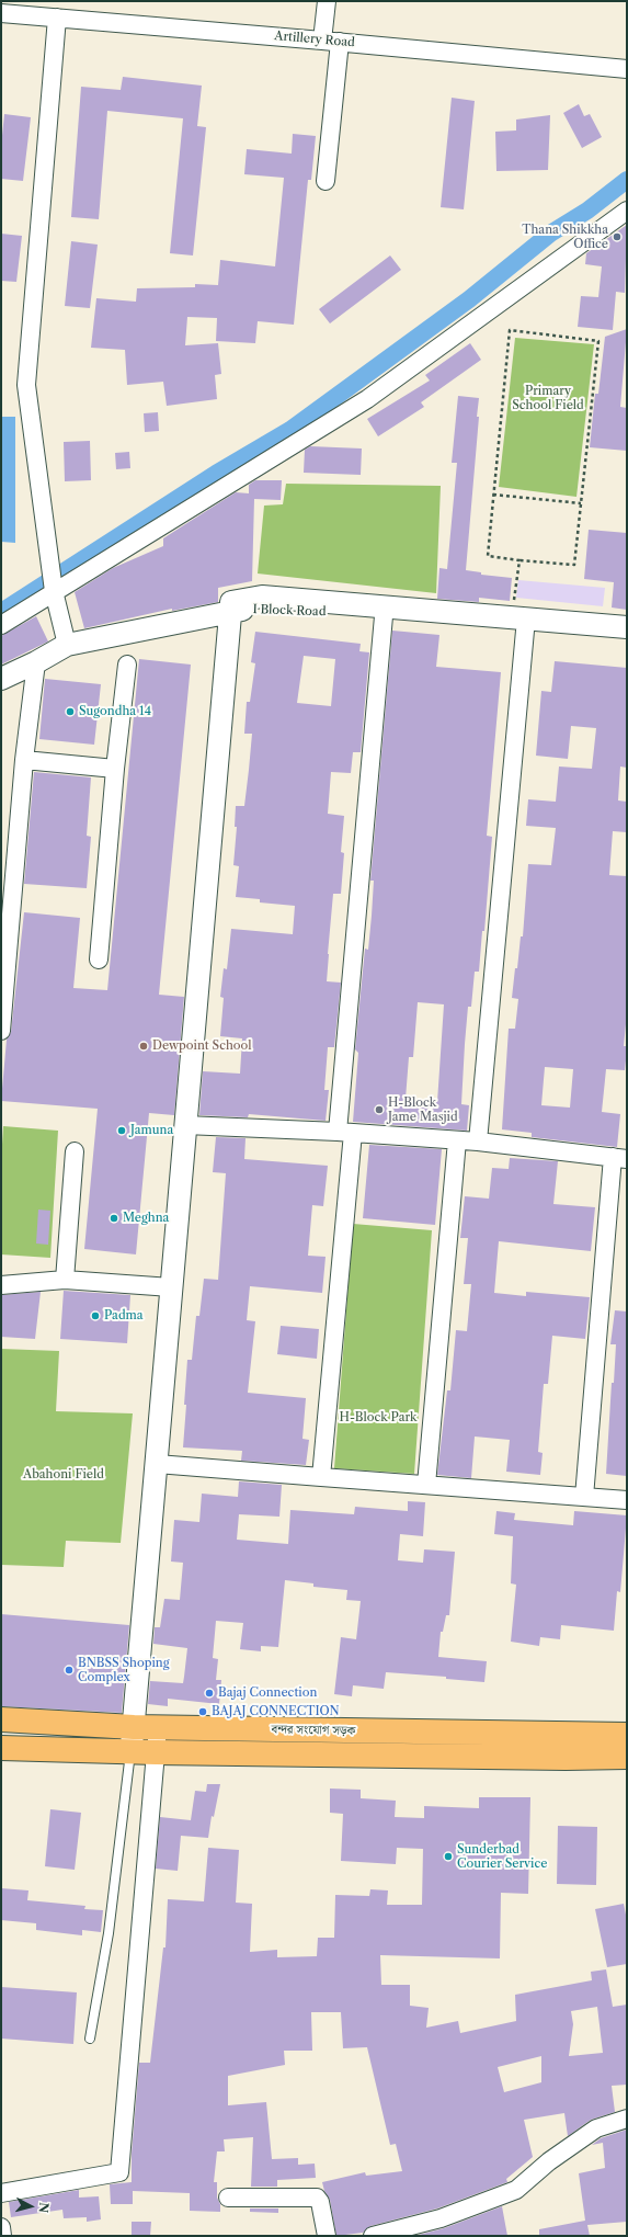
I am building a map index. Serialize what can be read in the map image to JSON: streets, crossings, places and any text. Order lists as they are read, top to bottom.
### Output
{
  "streets": {
    "highway": ["বন্দর সংযোগ সড়ক"],
    "street": ["Artillery Road", "I Block Road"]
  },
  "parks": ["Primary School Field", "H-Block Park", "Abahoni Field"],
  "places": [
    "Thana Shikkha Office",
    "Sugondha 14",
    "Dewpoint School",
    "H-Block Jame Masjid",
    "Jamuna",
    "Meghna",
    "Padma",
    "BNBSS Shoping Complex",
    "Bajaj Connection",
    "BAJAJ CONNECTION",
    "Sunderbad Courier Service"
  ],
  "north": "right"
}
